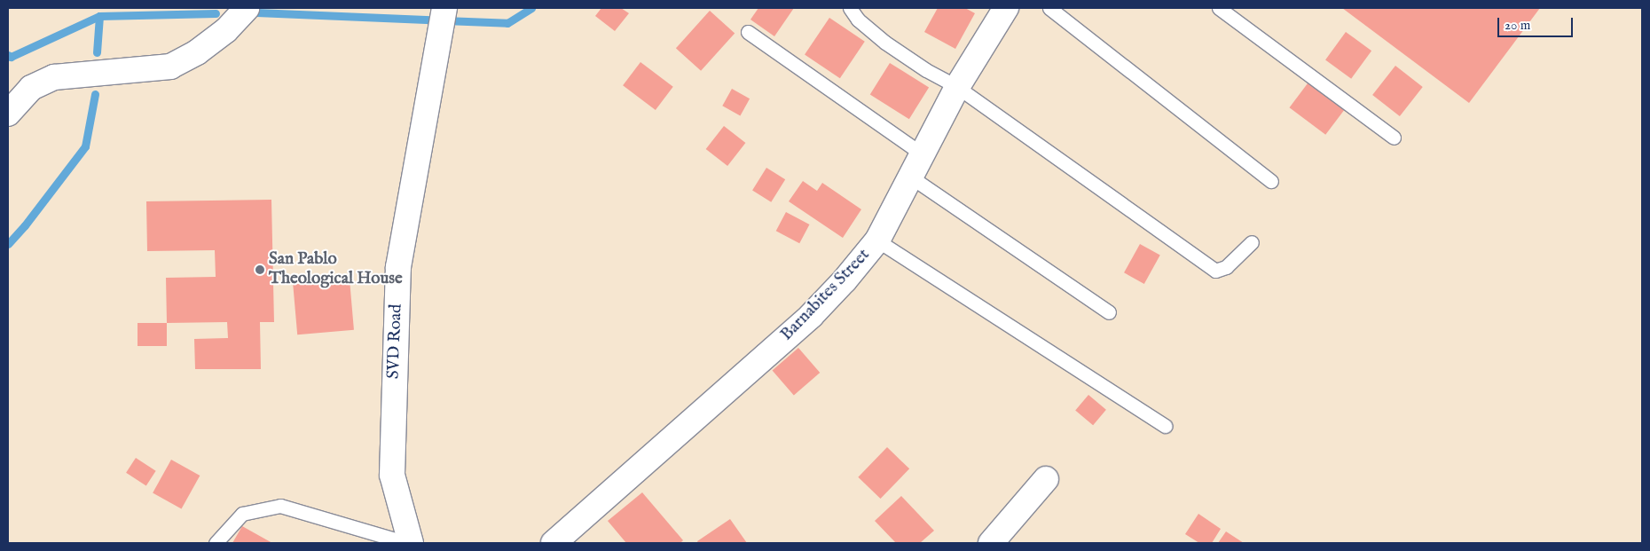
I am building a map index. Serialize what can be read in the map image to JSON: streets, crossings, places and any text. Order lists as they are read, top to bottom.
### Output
{
  "streets": {
    "street": ["Barnabites Street", "SVD Road"]
  },
  "places": ["San Pablo Theological House"],
  "scale_bar": "20 m"
}
